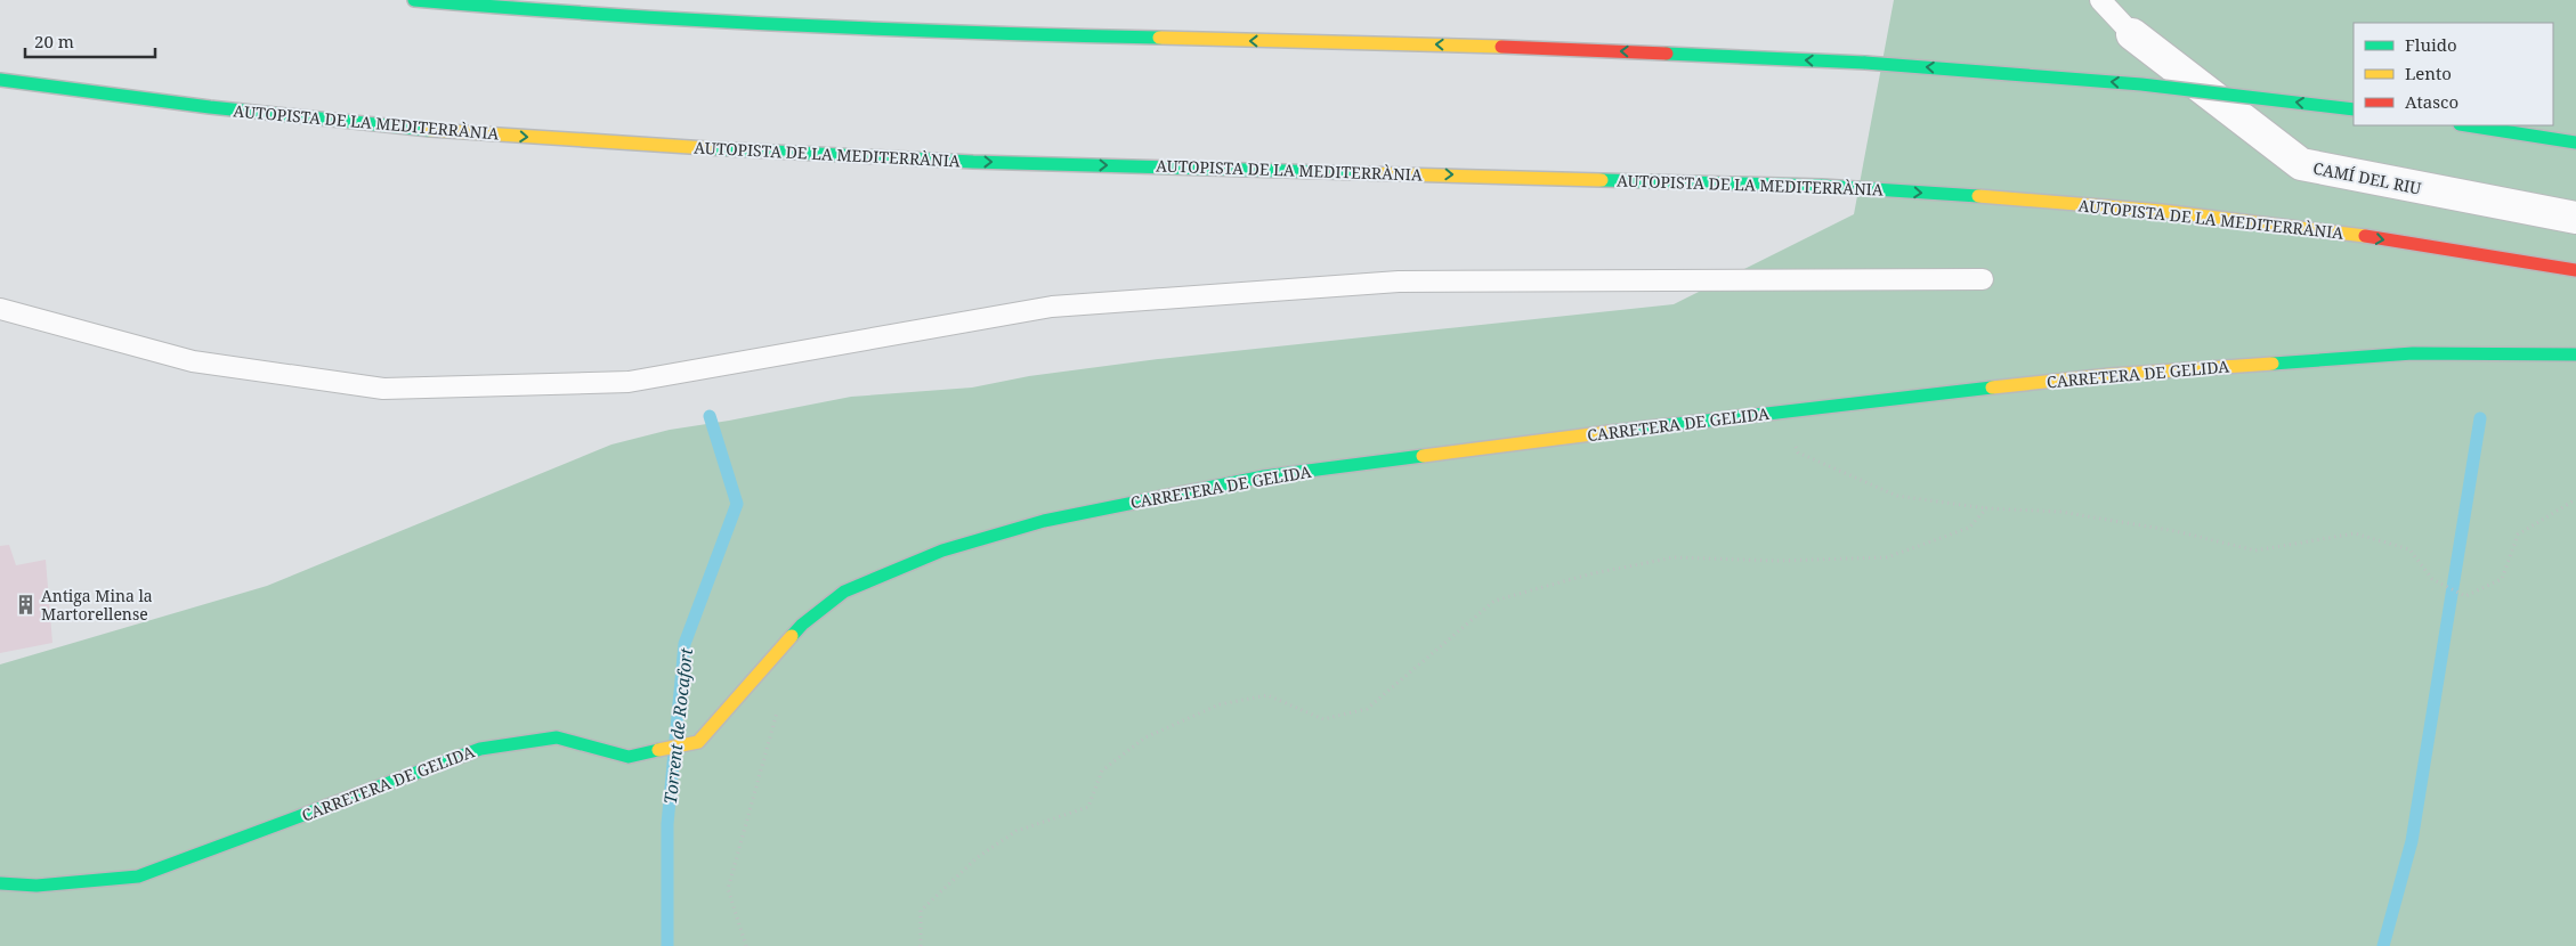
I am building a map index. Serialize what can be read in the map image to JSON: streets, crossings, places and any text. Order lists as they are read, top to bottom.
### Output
{
  "streets": {
    "main road": ["AUTOPISTA DE LA MEDITERRÀNIA", "CARRETERA DE GELIDA"],
    "street": ["CAMÍ DEL RIU"]
  },
  "one_way": ["AUTOPISTA DE LA MEDITERRÀNIA"],
  "water": ["Torrent de Rocafort"],
  "places": {
    "building": ["Antiga Mina la Martorellense"]
  },
  "legend": ["Fluido", "Lento", "Atasco"],
  "scale_bar": "20 m"
}
